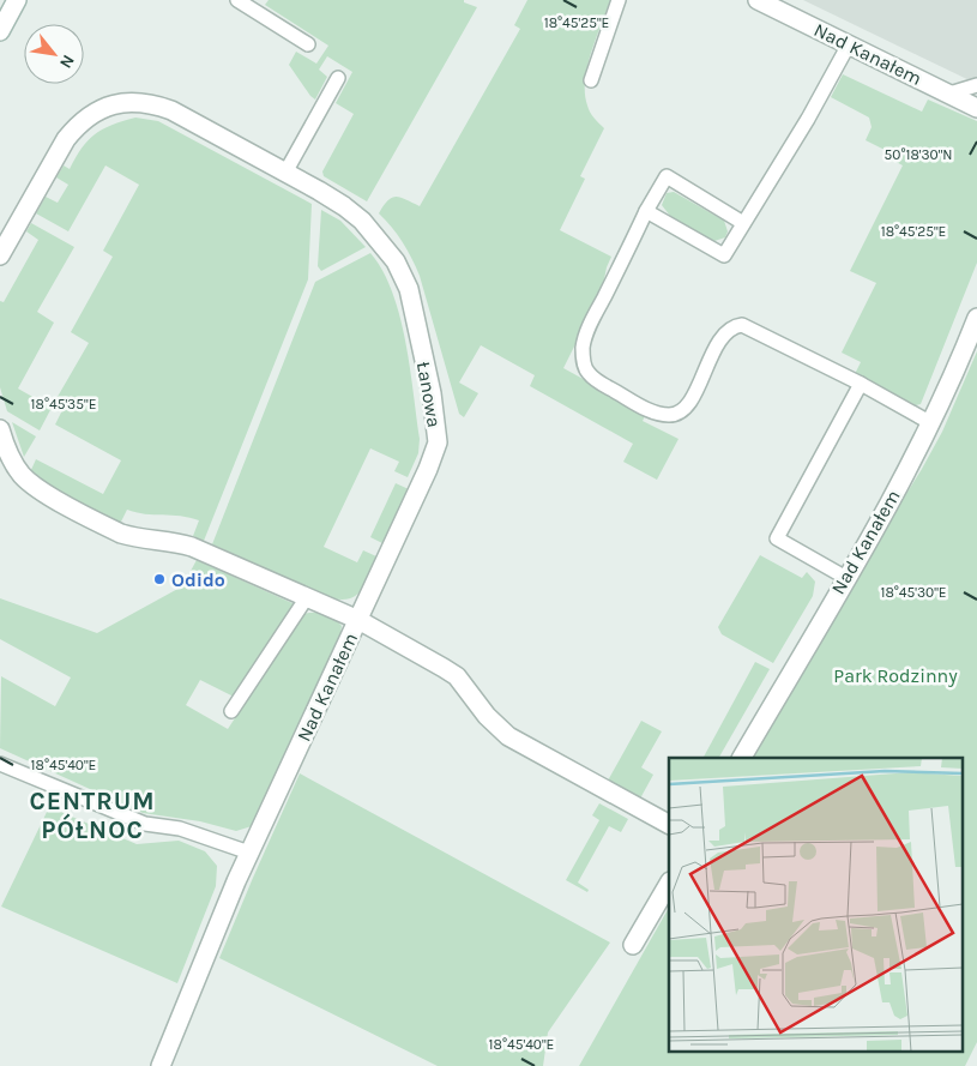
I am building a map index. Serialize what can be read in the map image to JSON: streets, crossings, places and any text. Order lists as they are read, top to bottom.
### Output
{
  "streets": {
    "street": ["Nad Kanałem", "Łanowa"]
  },
  "crossings": [
    ["Nad Kanałem", "Łanowa"]
  ],
  "districts": ["CENTRUM PÓŁNOC"],
  "parks": ["Park Rodzinny"],
  "places": ["Odido"],
  "north": "bottom right",
  "coordinates": [
    "18°45'25\"E",
    "50°18'30\"N",
    "18°45'35\"E",
    "18°45'30\"E",
    "18°45'40\"E"
  ]
}
